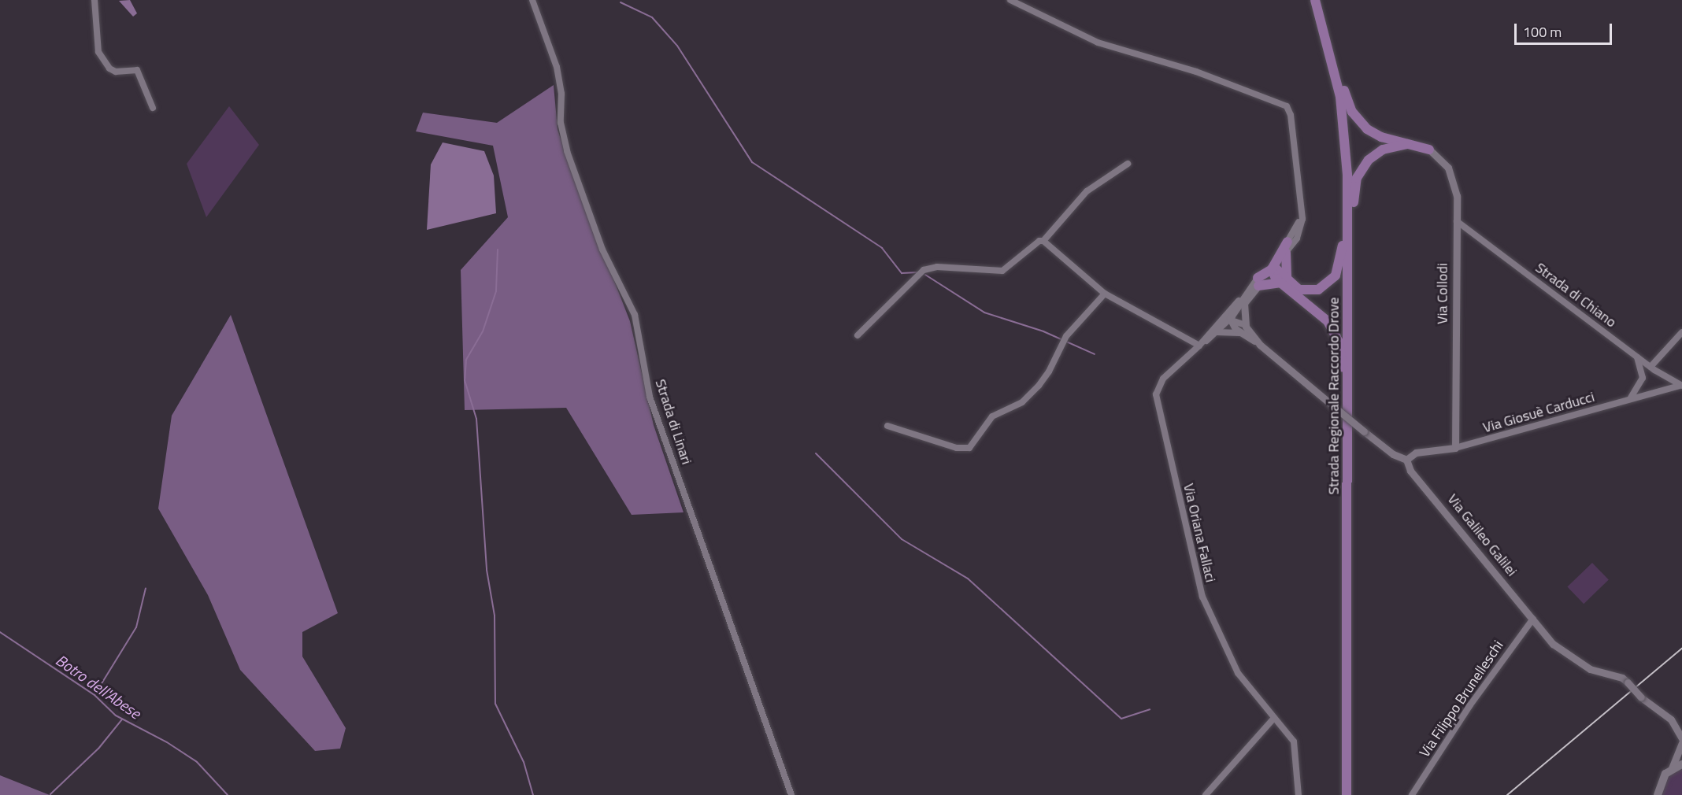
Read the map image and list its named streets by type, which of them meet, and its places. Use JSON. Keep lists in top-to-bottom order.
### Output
{
  "streets": {
    "main road": ["Strada Regionale Raccordo Drove"],
    "street": [
      "Via Collodi",
      "Strada di Chiano",
      "Via Giosuè Carducci",
      "Strada di Linari",
      "Via Oriana Fallaci",
      "Via Galileo Galilei",
      "Via Filippo Brunelleschi"
    ]
  },
  "crossings": [
    ["Via Collodi", "Strada di Chiano"],
    ["Via Collodi", "Via Giosuè Carducci"],
    ["Strada di Chiano", "Via Giosuè Carducci"],
    ["Via Giosuè Carducci", "Via Galileo Galilei"],
    ["Via Galileo Galilei", "Via Filippo Brunelleschi"]
  ],
  "water": ["Botro dell'Abese"],
  "scale_bar": "100 m"
}
